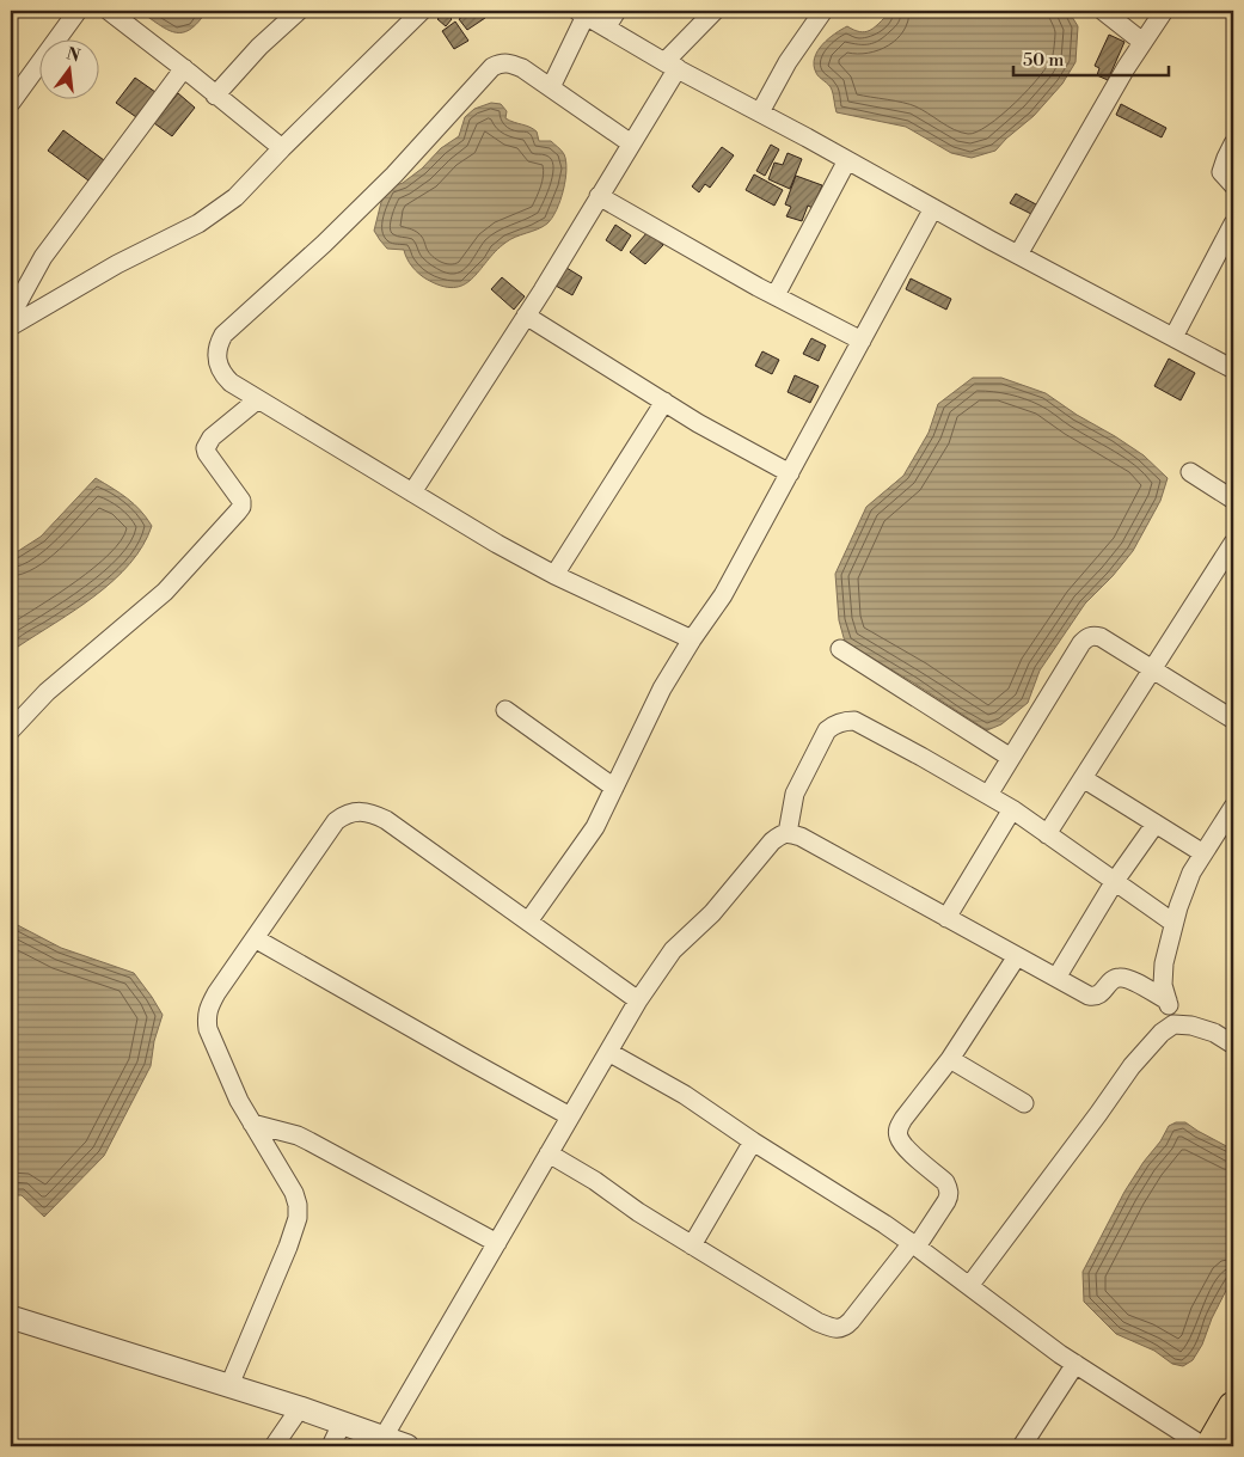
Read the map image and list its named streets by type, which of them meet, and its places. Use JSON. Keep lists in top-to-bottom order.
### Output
{
  "scale_bar": "50 m",
  "north": "top"
}
